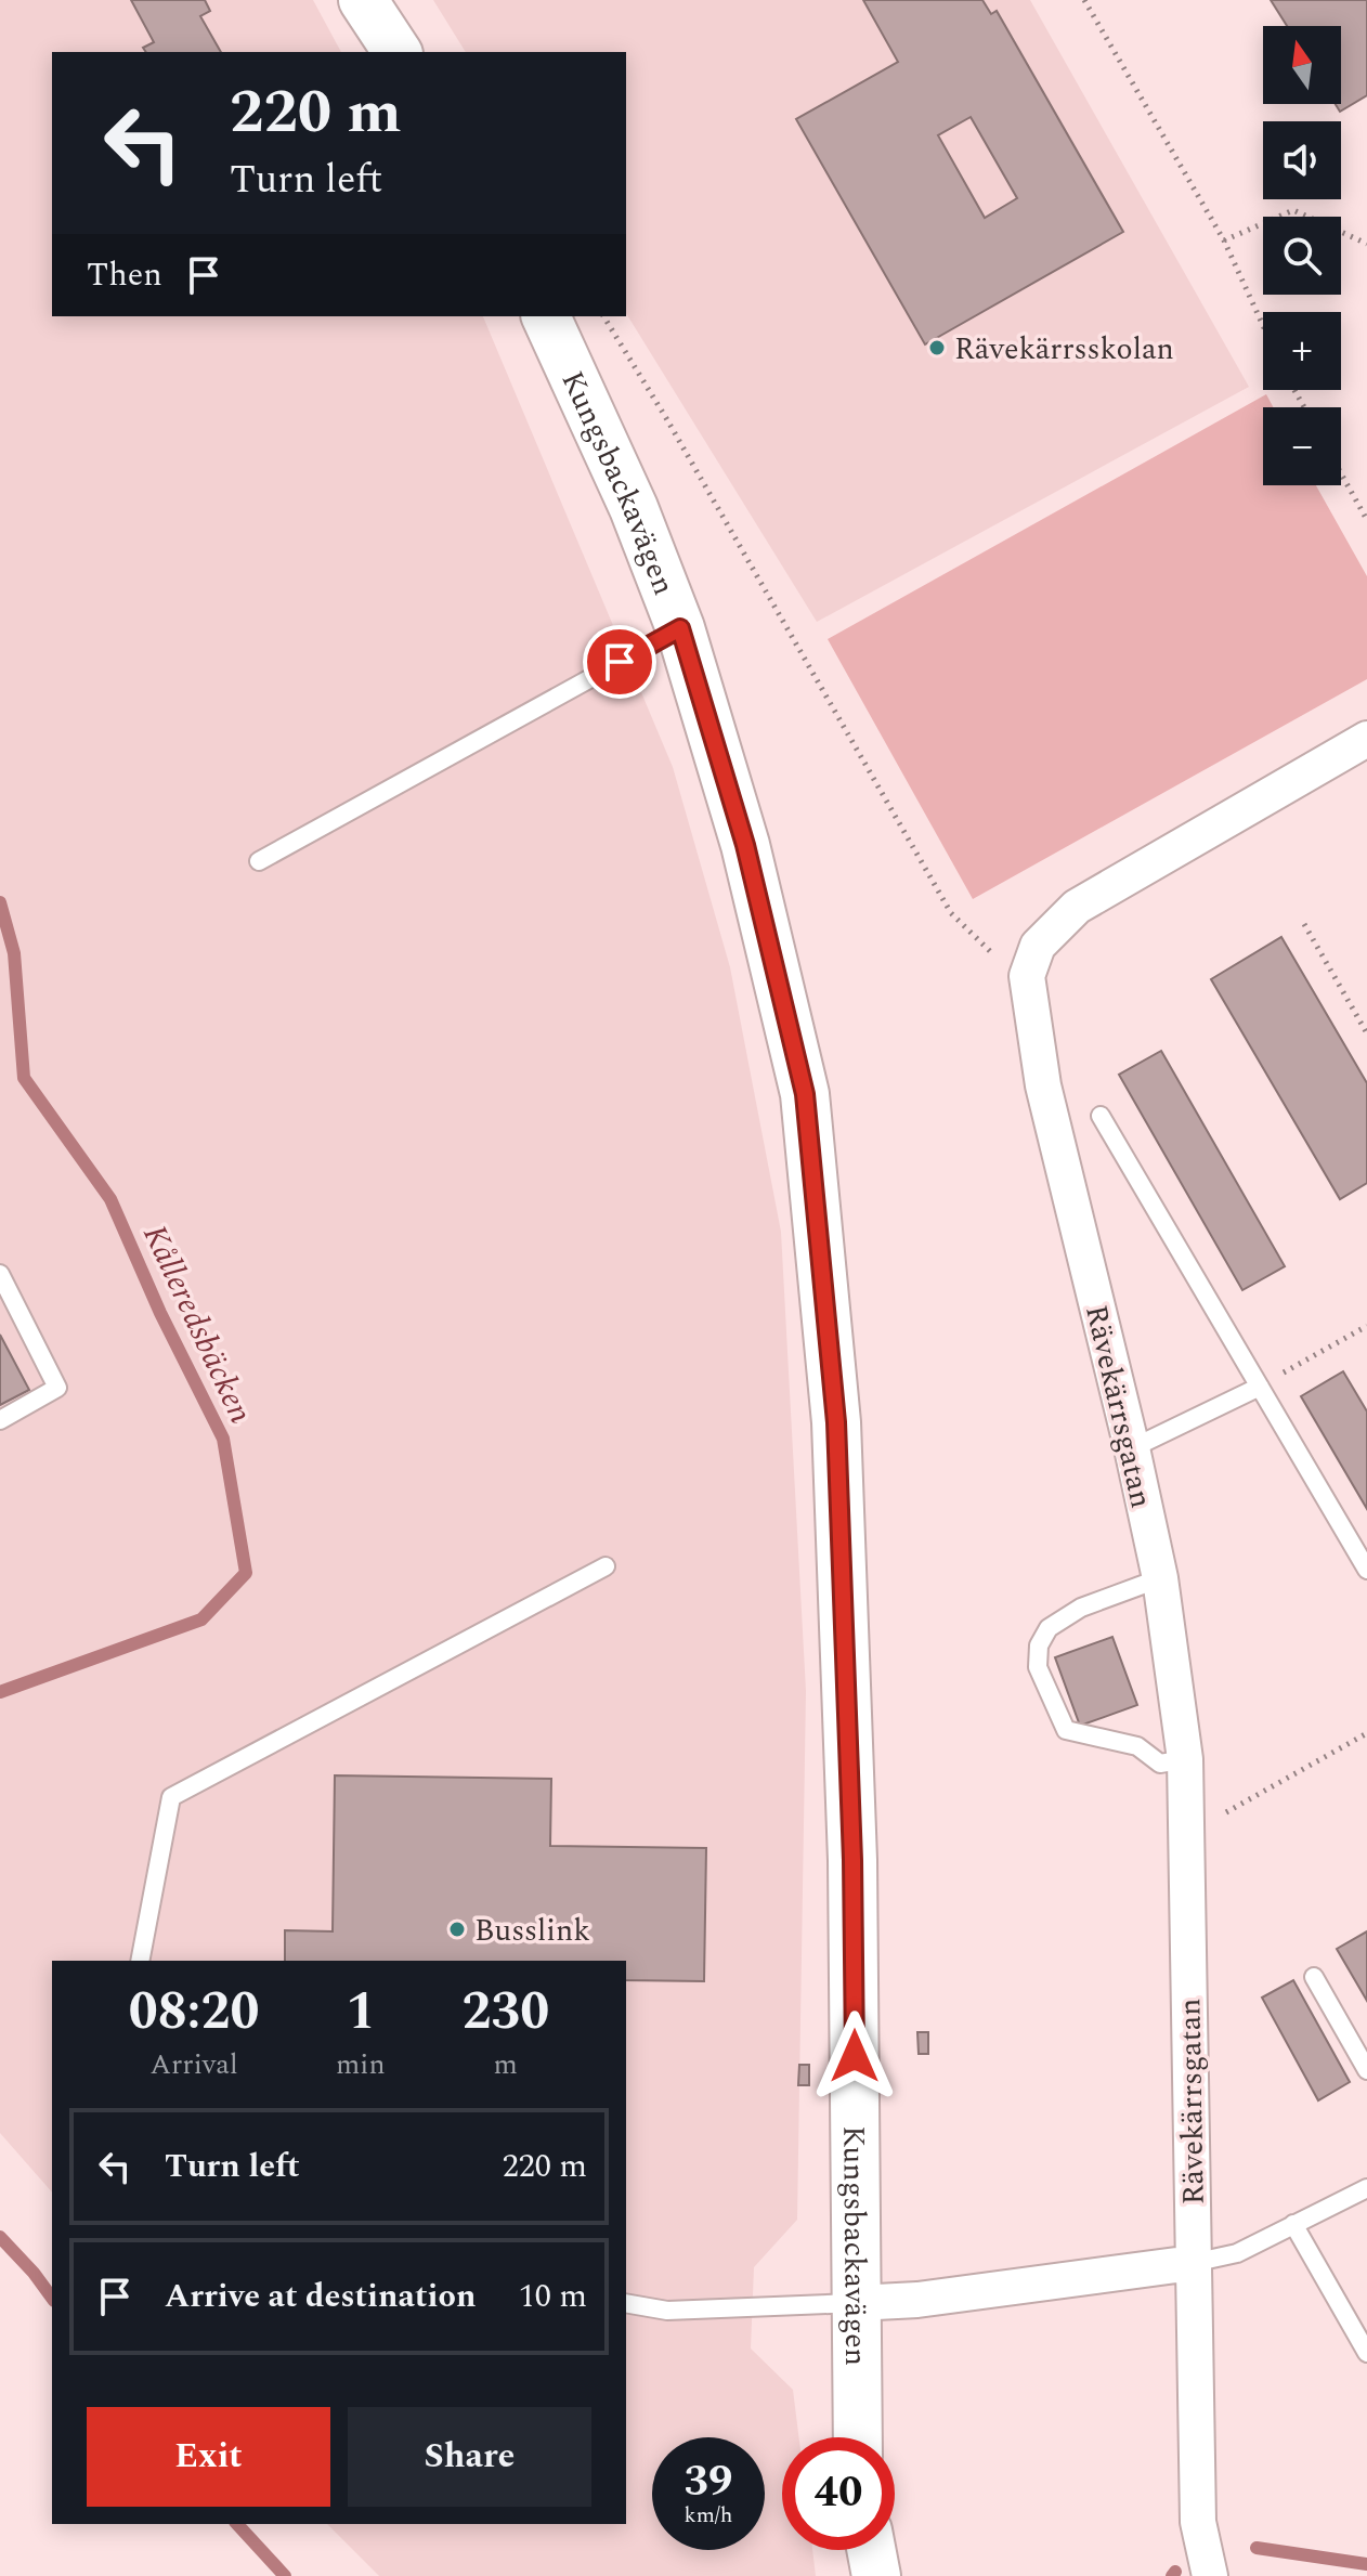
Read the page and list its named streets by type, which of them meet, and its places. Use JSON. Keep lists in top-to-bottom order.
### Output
{
  "streets": {
    "street": ["Kungsbackavägen", "Rävekärrsgatan"]
  },
  "water": ["Kålleredsbäcken"],
  "places": ["Rävekärrsskolan", "Busslink"],
  "north": "top",
  "page": {
    "map_buttons": ["+", "−"],
    "turn": ["220 m", "Turn left"],
    "then": "Then",
    "eta": [
      "08:20",
      "Arrival",
      "1",
      "min",
      "230",
      "m"
    ],
    "list": [
      {
        "name": "Turn left",
        "value": "220 m"
      },
      {
        "name": "Arrive at destination",
        "value": "10 m"
      }
    ],
    "buttons": ["Exit", "Share"],
    "speed": "39 km/h",
    "limit": "40"
  }
}
